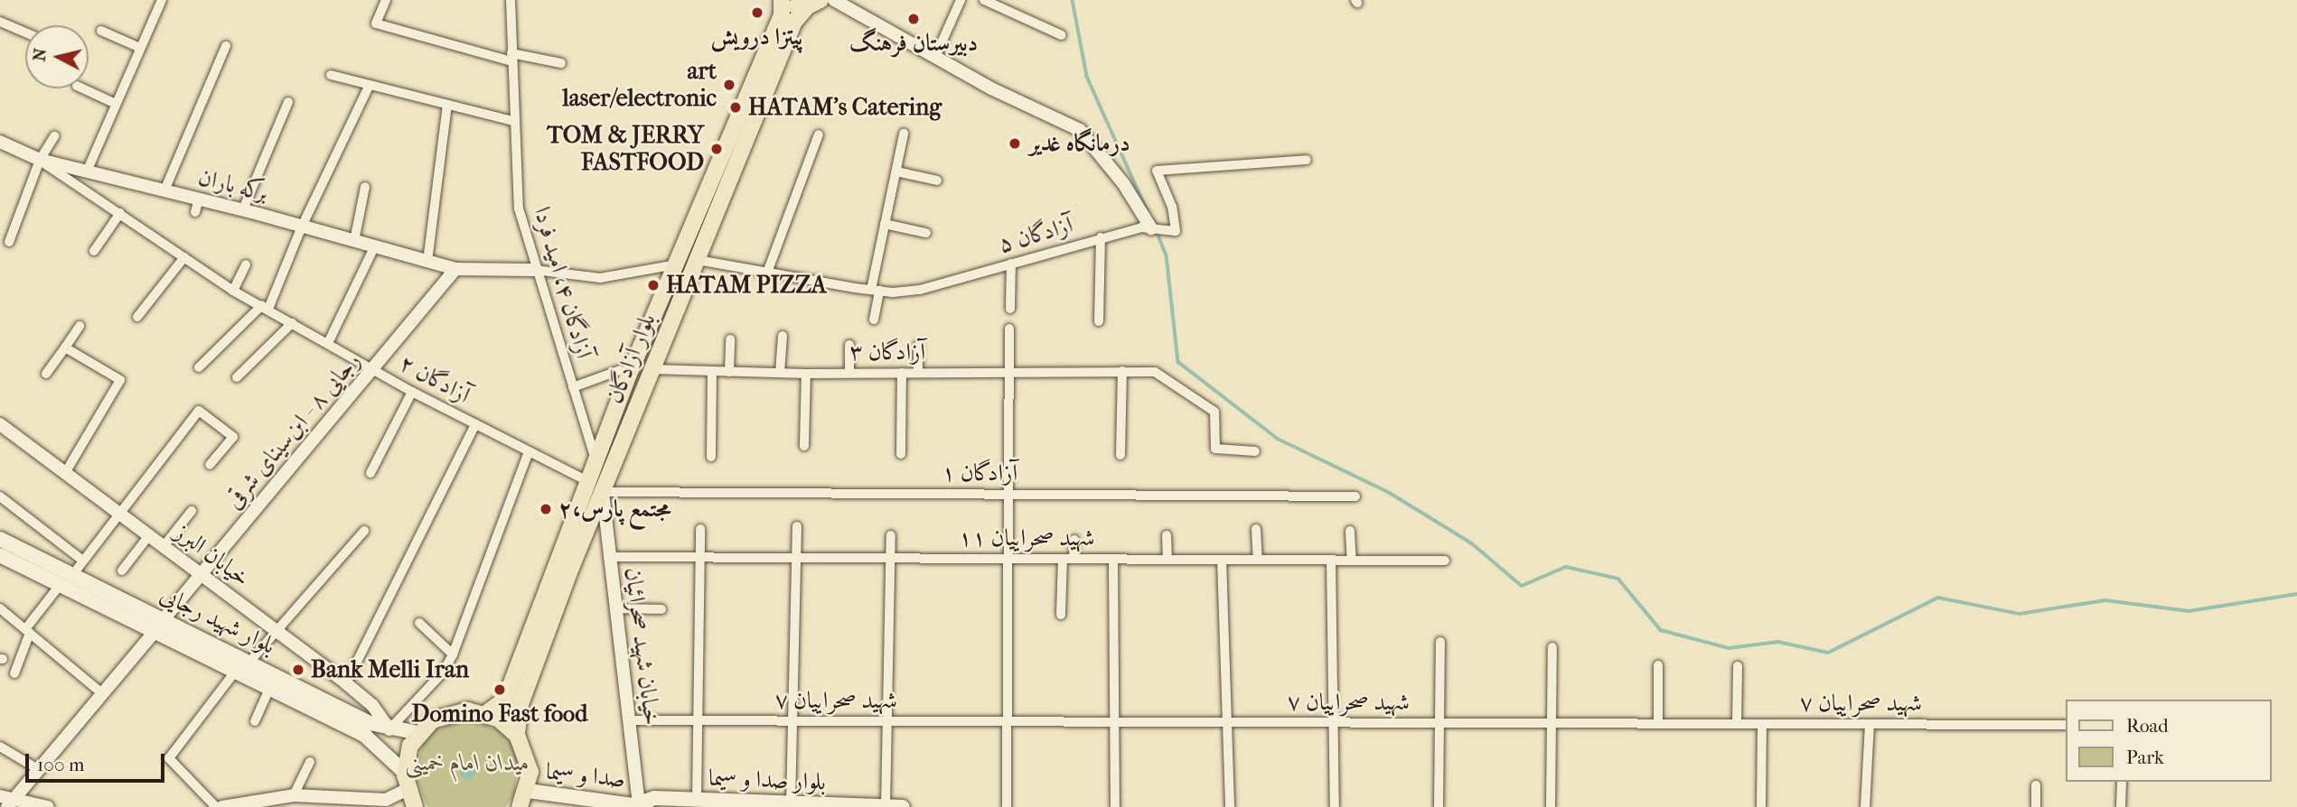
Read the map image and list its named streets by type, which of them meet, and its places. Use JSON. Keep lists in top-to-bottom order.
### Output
{
  "streets": {
    "main road": [
      "بلوار آزادگان",
      "بلوار شهید رجایی",
      "صدا و سیما",
      "بلوار صدا و سیما"
    ],
    "street": [
      "برکه باران",
      "آزادگان ۵",
      "آزادگان ۴، امید فردا",
      "آزادگان ۳",
      "آزادگان ۲",
      "رجایی ۸ - ابن‌سینای شرقی",
      "آزادگان ۱",
      "شهید صحراییان ۱۱",
      "خیابان البرز",
      "خیابان شهید صحرائیان",
      "شهید صحراییان ۷"
    ]
  },
  "crossings": [
    ["برکه باران", "آزادگان ۴، امید فردا"],
    ["برکه باران", "آزادگان ۲"],
    ["برکه باران", "رجایی ۸ - ابن‌سینای شرقی"],
    ["آزادگان ۵", "بلوار آزادگان"],
    ["آزادگان ۴، امید فردا", "بلوار آزادگان"],
    ["آزادگان ۳", "بلوار آزادگان"],
    ["بلوار آزادگان", "آزادگان ۲"],
    ["بلوار آزادگان", "آزادگان ۱"],
    ["بلوار آزادگان", "خیابان شهید صحرائیان"],
    ["آزادگان ۲", "رجایی ۸ - ابن‌سینای شرقی"],
    ["رجایی ۸ - ابن‌سینای شرقی", "خیابان البرز"],
    ["رجایی ۸ - ابن‌سینای شرقی", "بلوار شهید رجایی"],
    ["آزادگان ۱", "خیابان شهید صحرائیان"],
    ["شهید صحراییان ۱۱", "خیابان شهید صحرائیان"],
    ["خیابان البرز", "بلوار شهید رجایی"],
    ["خیابان شهید صحرائیان", "شهید صحراییان ۷"],
    ["خیابان شهید صحرائیان", "صدا و سیما"],
    ["خیابان شهید صحرائیان", "بلوار صدا و سیما"],
    ["صدا و سیما", "بلوار صدا و سیما"]
  ],
  "parks": ["میدان امام خمینی"],
  "places": [
    "پیتزا درویش",
    "دبیرستان فرهنگ",
    "art laser/electronic",
    "HATAM's Catering",
    "درمانگاه غدیر",
    "TOM & JERRY FASTFOOD",
    "HATAM PIZZA",
    "۲،مجتمع پارس",
    "Bank Melli Iran",
    "Domino Fast food"
  ],
  "legend": ["Road", "Park"],
  "scale_bar": "100 m",
  "north": "left"
}
